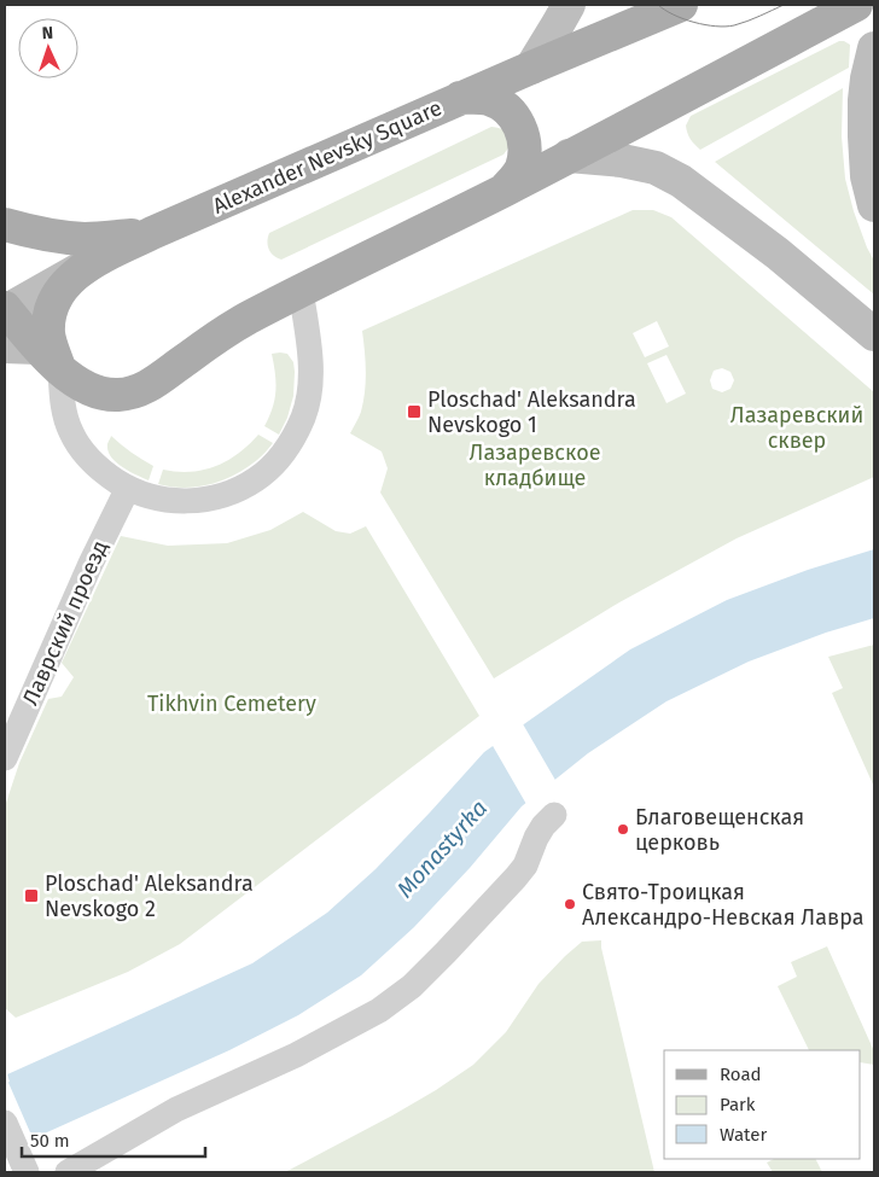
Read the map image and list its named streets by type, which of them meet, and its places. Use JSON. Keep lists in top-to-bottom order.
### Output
{
  "streets": {
    "main road": ["Alexander Nevsky Square"],
    "street": ["Лаврский проезд"]
  },
  "crossings": [
    ["Alexander Nevsky Square", "Лаврский проезд"]
  ],
  "water": ["Monastyrka"],
  "parks": ["Лазаревский сквер", "Лазаревское кладбище", "Tikhvin Cemetery"],
  "places": {
    "transit": ["Ploschad' Aleksandra Nevskogo 1", "Ploschad' Aleksandra Nevskogo 2"],
    "other": ["Благовещенская церковь", "Свято-Троицкая Александро-Невская Лавра"]
  },
  "legend": ["Road", "Park", "Water"],
  "scale_bar": "50 m",
  "north": "top"
}
